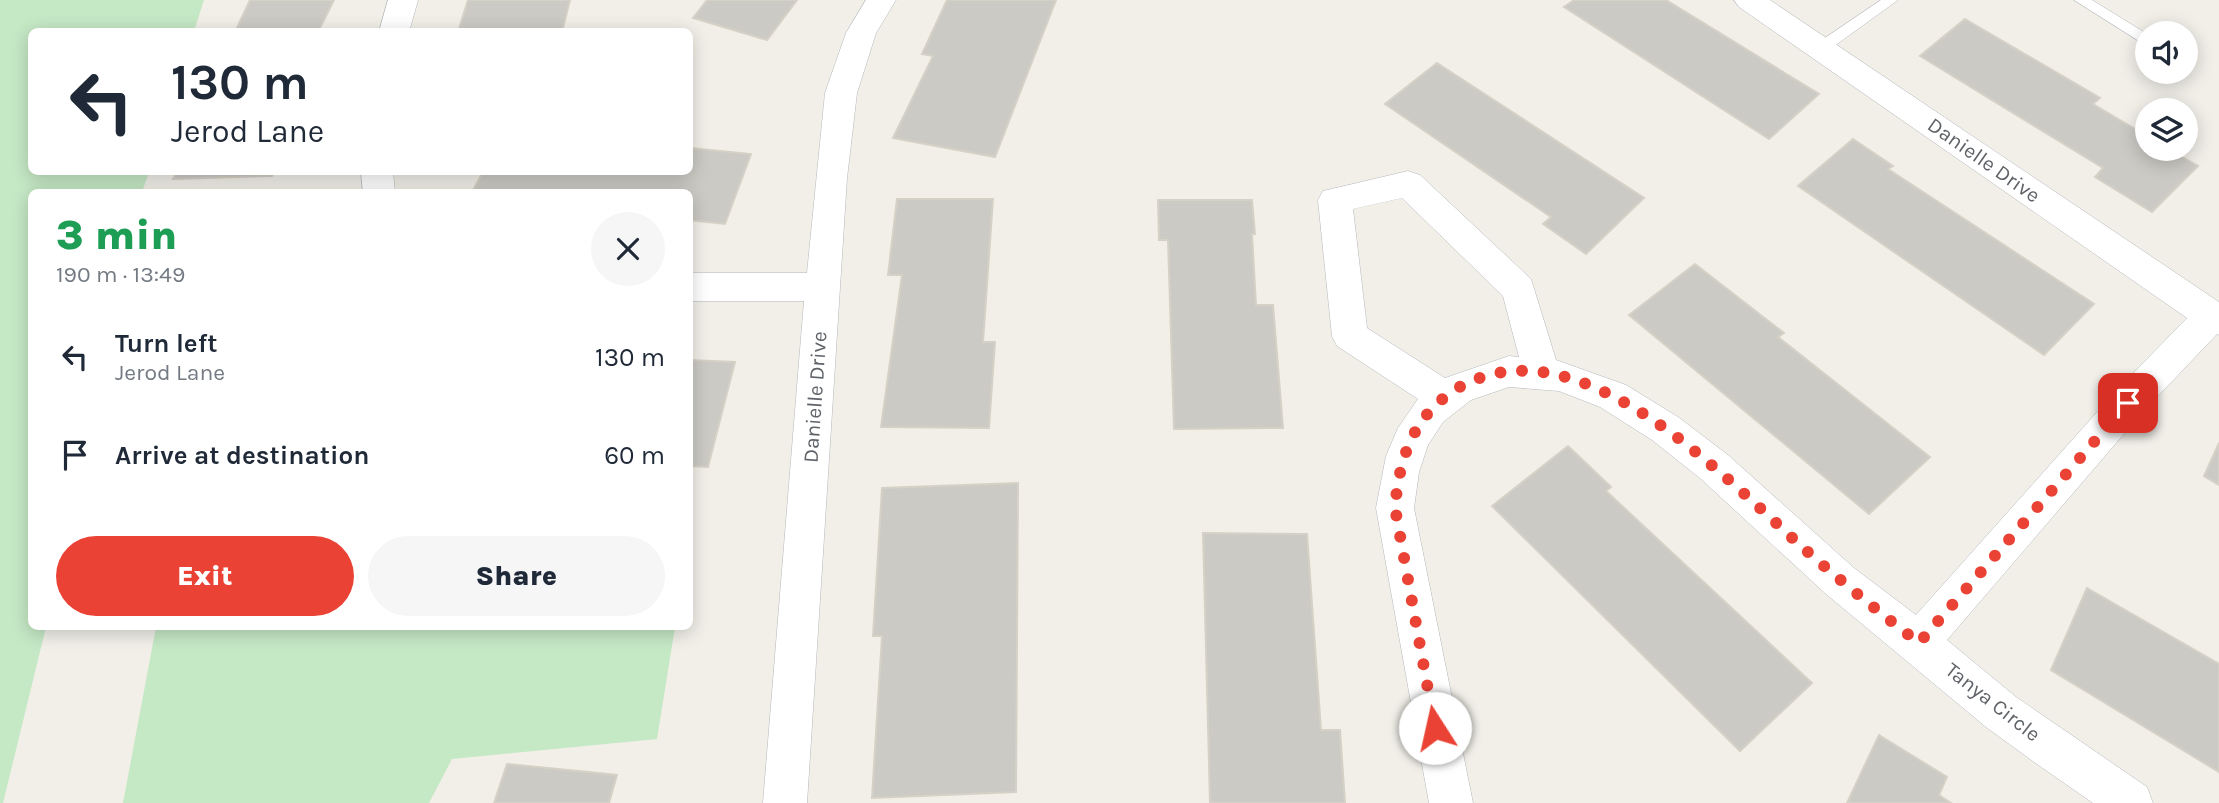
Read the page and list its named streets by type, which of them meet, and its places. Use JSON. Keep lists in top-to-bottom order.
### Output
{
  "streets": {
    "street": ["Danielle Drive", "Tanya Circle"]
  },
  "page": {
    "turn": ["130 m", "Jerod Lane"],
    "heading": ["3 min", "190 m · 13:49"],
    "list": [
      {
        "name": "Turn left",
        "note": "Jerod Lane",
        "value": "130 m"
      },
      {
        "name": "Arrive at destination",
        "value": "60 m"
      }
    ],
    "buttons": ["Exit", "Share"]
  }
}
